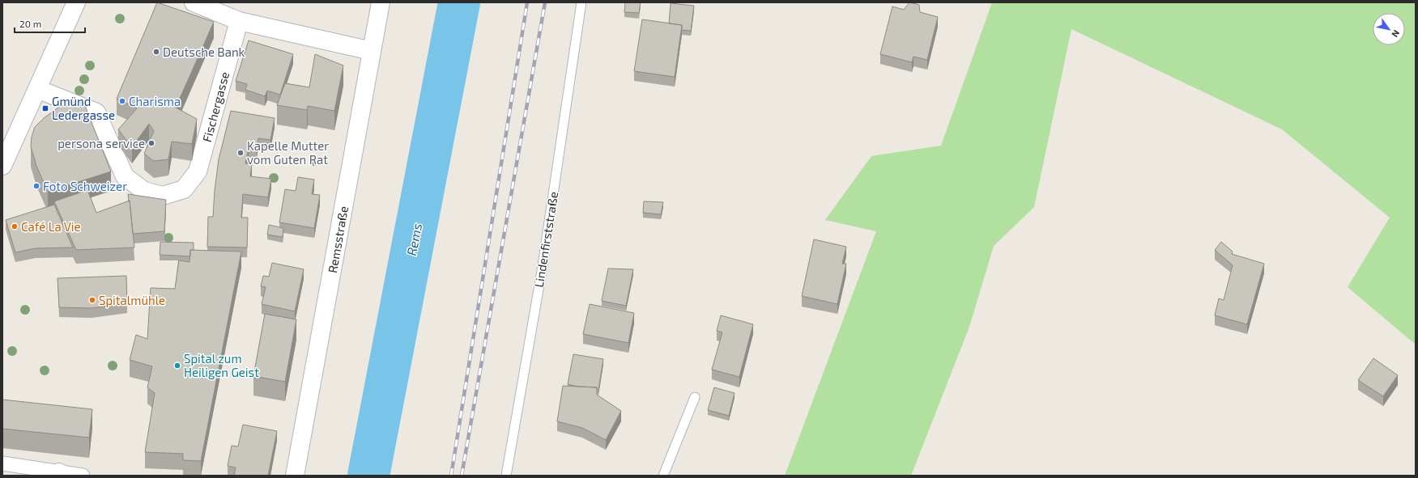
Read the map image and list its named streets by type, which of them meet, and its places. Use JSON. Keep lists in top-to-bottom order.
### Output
{
  "streets": {
    "street": ["Fischergasse", "Remsstraße"],
    "lane": ["Lindenfirststraße"]
  },
  "water": ["Rems"],
  "places": {
    "other": [
      "Deutsche Bank",
      "Charisma",
      "persona service",
      "Kapelle Mutter vom Guten Rat",
      "Foto Schweizer",
      "Café La Vie",
      "Spitalmühle",
      "Spital zum Heiligen Geist"
    ],
    "transit": ["Gmünd Ledergasse"]
  },
  "scale_bar": "20 m",
  "north": "bottom right"
}
